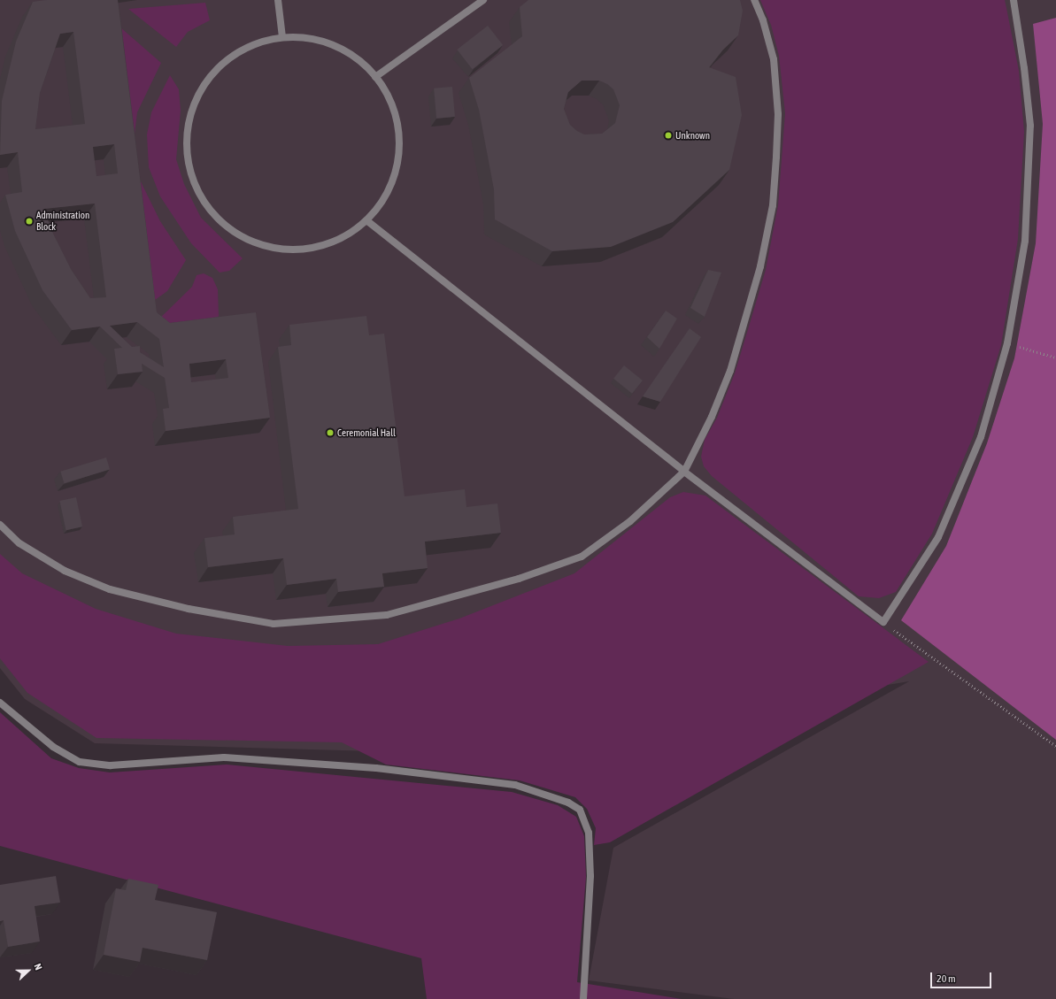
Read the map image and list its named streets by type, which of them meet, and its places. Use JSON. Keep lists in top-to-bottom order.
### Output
{
  "places": ["Unknown", "Administration Block", "Ceremonial Hall"],
  "scale_bar": "20 m",
  "north": "right"
}
